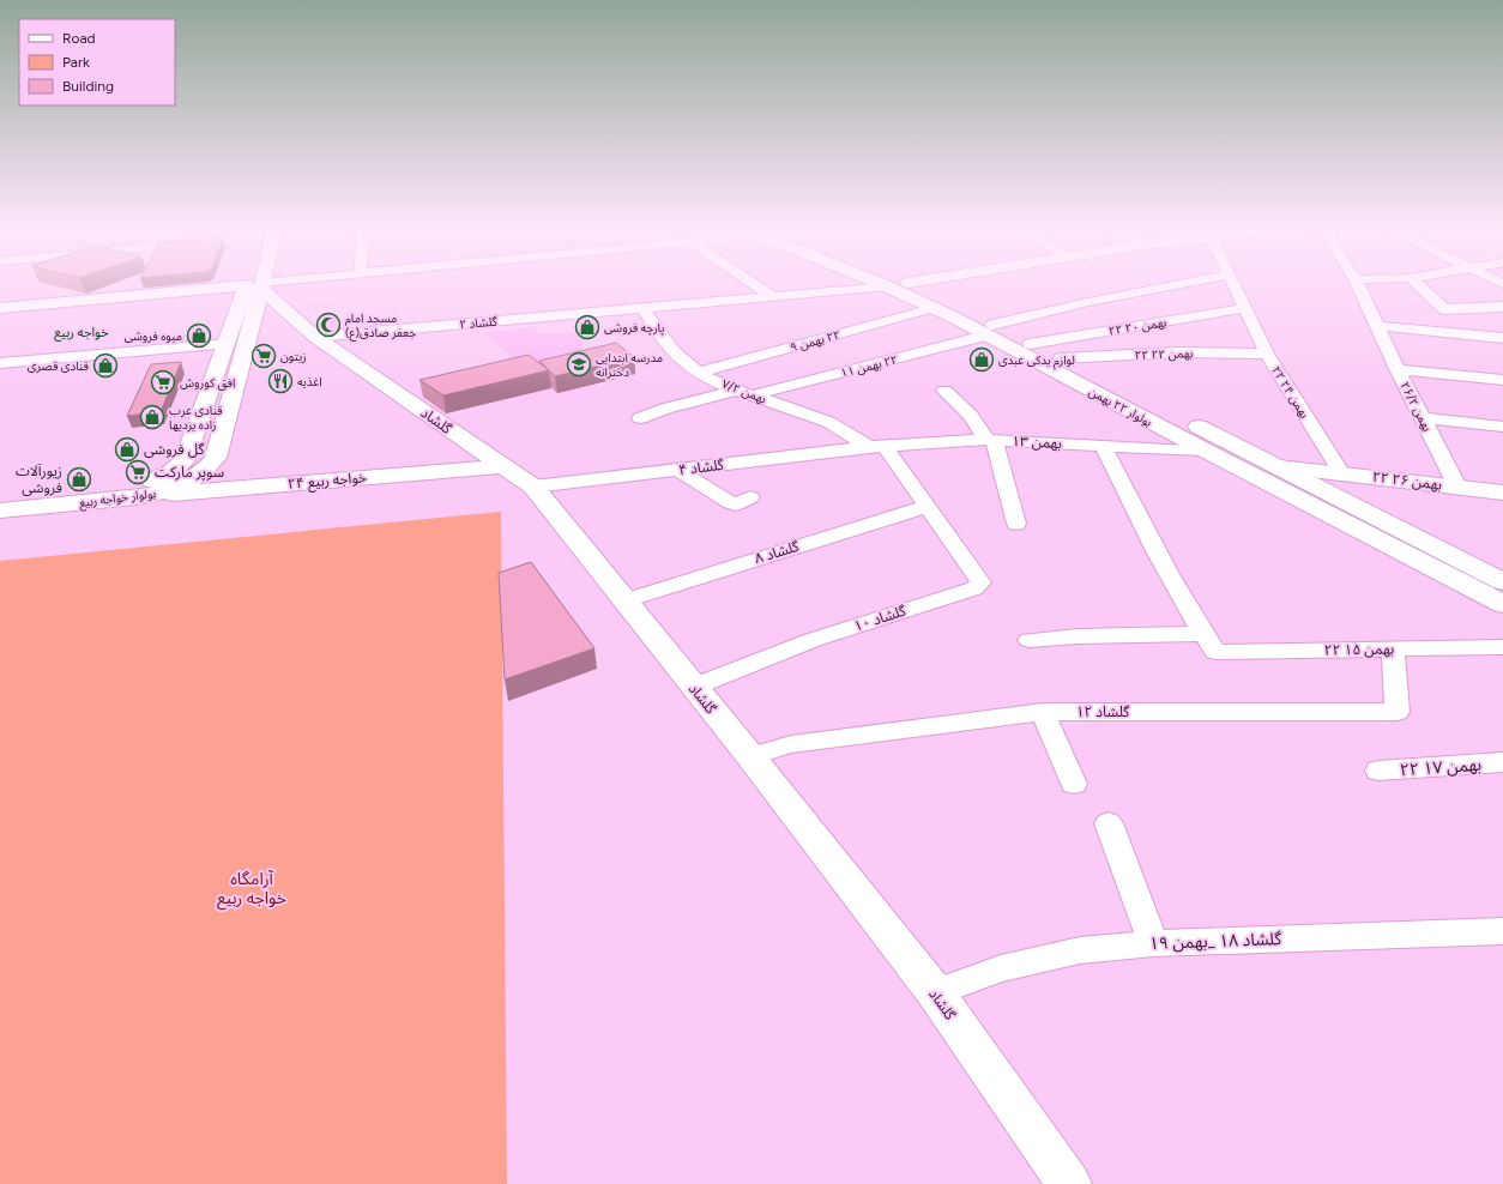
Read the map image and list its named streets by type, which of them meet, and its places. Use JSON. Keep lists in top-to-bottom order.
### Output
{
  "streets": {
    "street": [
      "گلشاد ۲",
      "۲۲ بهمن ۲۰",
      "٢٢ بهمن ۹",
      "۲۲ بهمن ۲۲",
      "٢٢ بهمن ١١",
      "بهمن ۷/۲",
      "۲۲ بهمن ۲۴",
      "بولوار ۲۲ بهمن",
      "بهمن ۲۶/۲",
      "گلشاد",
      "بهمن ۱۳",
      "گلشاد ۴",
      "خواجه ربیع ۲۴",
      "۲۲ بهمن ۲۶",
      "بولوار خواجه ربیع",
      "گلشاد ۸",
      "گلشاد ۱۰",
      "۲۲ بهمن ۱۵",
      "گلشاد ۱۲",
      "۲۲ بهمن ۱۷",
      "گلشاد ۱۸ _بهمن ۱۹"
    ]
  },
  "crossings": [
    ["گلشاد ۲", "بهمن ۷/۲"],
    ["گلشاد ۲", "بولوار ۲۲ بهمن"],
    ["گلشاد ۲", "گلشاد"],
    ["۲۲ بهمن ۲۰", "۲۲ بهمن ۲۴"],
    ["۲۲ بهمن ۲۰", "بولوار ۲۲ بهمن"],
    ["٢٢ بهمن ۹", "بهمن ۷/۲"],
    ["٢٢ بهمن ۹", "بولوار ۲۲ بهمن"],
    ["۲۲ بهمن ۲۲", "۲۲ بهمن ۲۴"],
    ["۲۲ بهمن ۲۲", "بولوار ۲۲ بهمن"],
    ["٢٢ بهمن ١١", "بهمن ۷/۲"],
    ["٢٢ بهمن ١١", "بولوار ۲۲ بهمن"],
    ["بهمن ۷/۲", "بهمن ۱۳"],
    ["بهمن ۷/۲", "گلشاد ۴"],
    ["۲۲ بهمن ۲۴", "۲۲ بهمن ۲۶"],
    ["بولوار ۲۲ بهمن", "بهمن ۱۳"],
    ["بولوار ۲۲ بهمن", "۲۲ بهمن ۲۶"],
    ["بهمن ۲۶/۲", "۲۲ بهمن ۲۶"],
    ["گلشاد", "گلشاد ۴"],
    ["گلشاد", "خواجه ربیع ۲۴"],
    ["گلشاد", "بولوار خواجه ربیع"],
    ["گلشاد", "گلشاد ۸"],
    ["گلشاد", "گلشاد ۱۰"],
    ["گلشاد", "گلشاد ۱۲"],
    ["گلشاد", "گلشاد ۱۸ _بهمن ۱۹"],
    ["بهمن ۱۳", "گلشاد ۴"],
    ["خواجه ربیع ۲۴", "بولوار خواجه ربیع"],
    ["گلشاد ۸", "گلشاد ۱۰"],
    ["۲۲ بهمن ۱۵", "گلشاد ۱۲"]
  ],
  "districts": ["خواجه ربیع"],
  "parks": ["آرامگاه خواجه ربیع"],
  "places": {
    "mosque": ["مسجد امام جعفر صادق(ع)"],
    "shop": [
      "پارچه فروشی",
      "میوه فروشی",
      "لوازم یدکی عبدی",
      "قنادی قصری",
      "قنادی عرب زاده یزدیها",
      "گل فروشی",
      "زیورآلات فروشی"
    ],
    "supermarket": ["زیتون", "افق کوروش", "سوپر مارکت"],
    "school or university": ["مدرسه ابتدایی دخترانه"],
    "restaurant": ["اغذیه"]
  },
  "legend": ["Road", "Park", "Building"]
}
